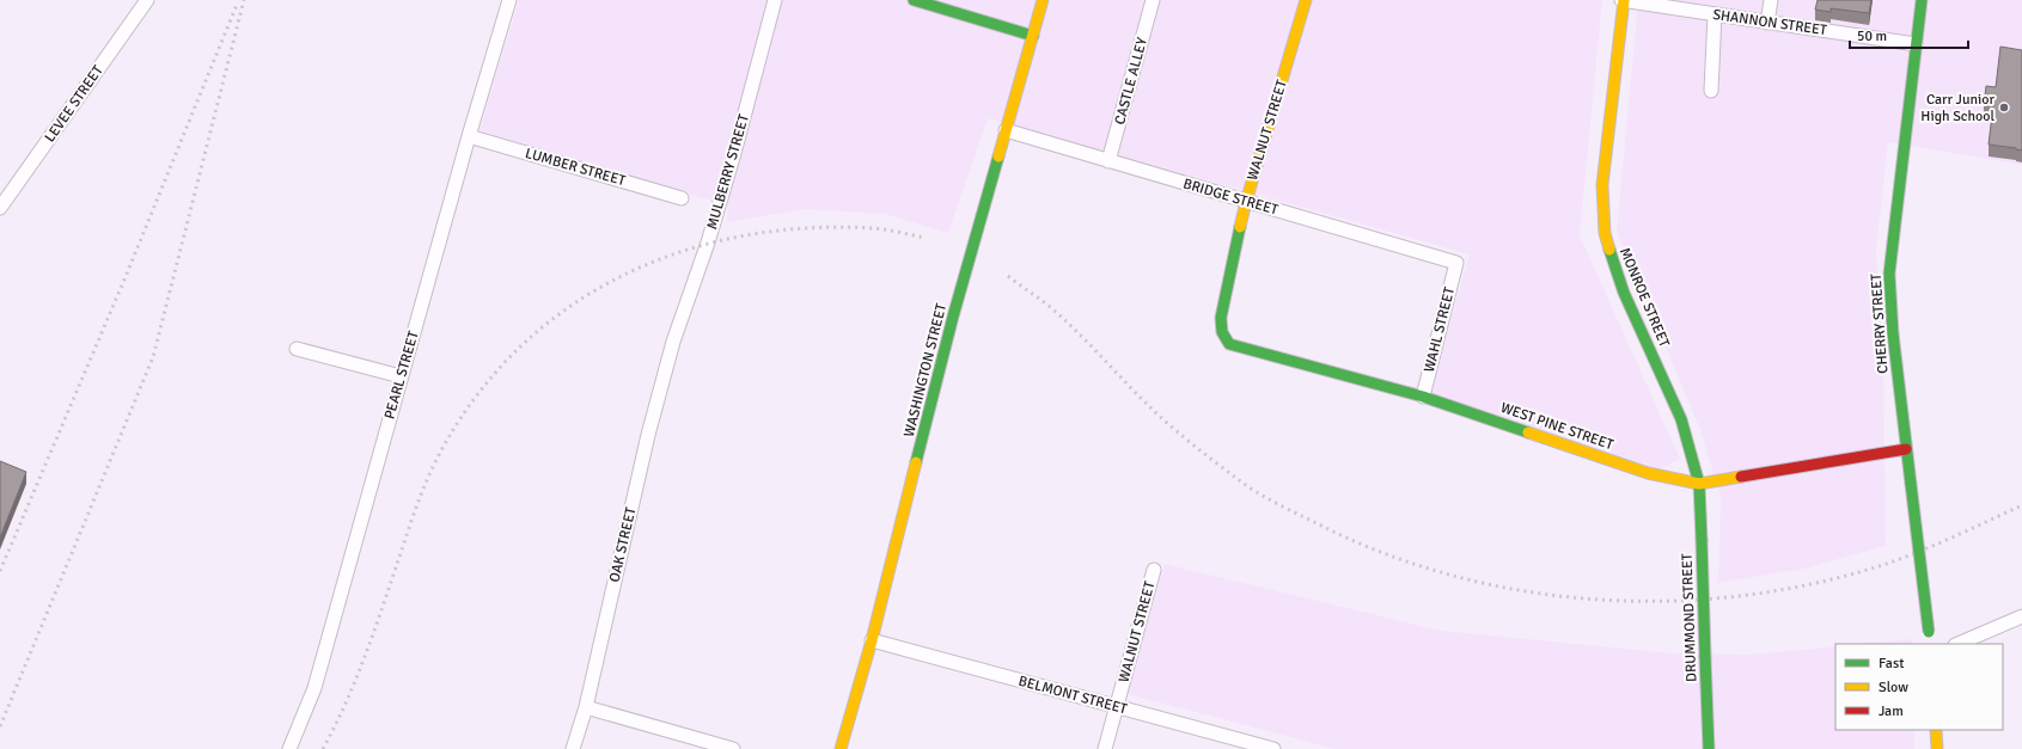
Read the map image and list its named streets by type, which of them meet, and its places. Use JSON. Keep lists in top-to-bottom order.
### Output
{
  "streets": {
    "street": [
      "SHANNON STREET",
      "CASTLE ALLEY",
      "LEVEE STREET",
      "WALNUT STREET",
      "LUMBER STREET",
      "MULBERRY STREET",
      "BRIDGE STREET",
      "MONROE STREET",
      "CHERRY STREET",
      "WAHL STREET",
      "WASHINGTON STREET",
      "PEARL STREET",
      "WEST PINE STREET",
      "OAK STREET",
      "DRUMMOND STREET",
      "BELMONT STREET"
    ]
  },
  "crossings": [
    ["SHANNON STREET", "MONROE STREET"],
    ["SHANNON STREET", "CHERRY STREET"],
    ["CASTLE ALLEY", "BRIDGE STREET"],
    ["WALNUT STREET", "BRIDGE STREET"],
    ["WALNUT STREET", "WEST PINE STREET"],
    ["WALNUT STREET", "BELMONT STREET"],
    ["LUMBER STREET", "PEARL STREET"],
    ["MULBERRY STREET", "OAK STREET"],
    ["BRIDGE STREET", "WAHL STREET"],
    ["BRIDGE STREET", "WASHINGTON STREET"],
    ["MONROE STREET", "WEST PINE STREET"],
    ["MONROE STREET", "DRUMMOND STREET"],
    ["CHERRY STREET", "WEST PINE STREET"],
    ["WAHL STREET", "WEST PINE STREET"],
    ["WASHINGTON STREET", "BELMONT STREET"],
    ["WEST PINE STREET", "DRUMMOND STREET"]
  ],
  "places": ["Carr Junior High School"],
  "legend": ["Fast", "Slow", "Jam"],
  "scale_bar": "50 m"
}
